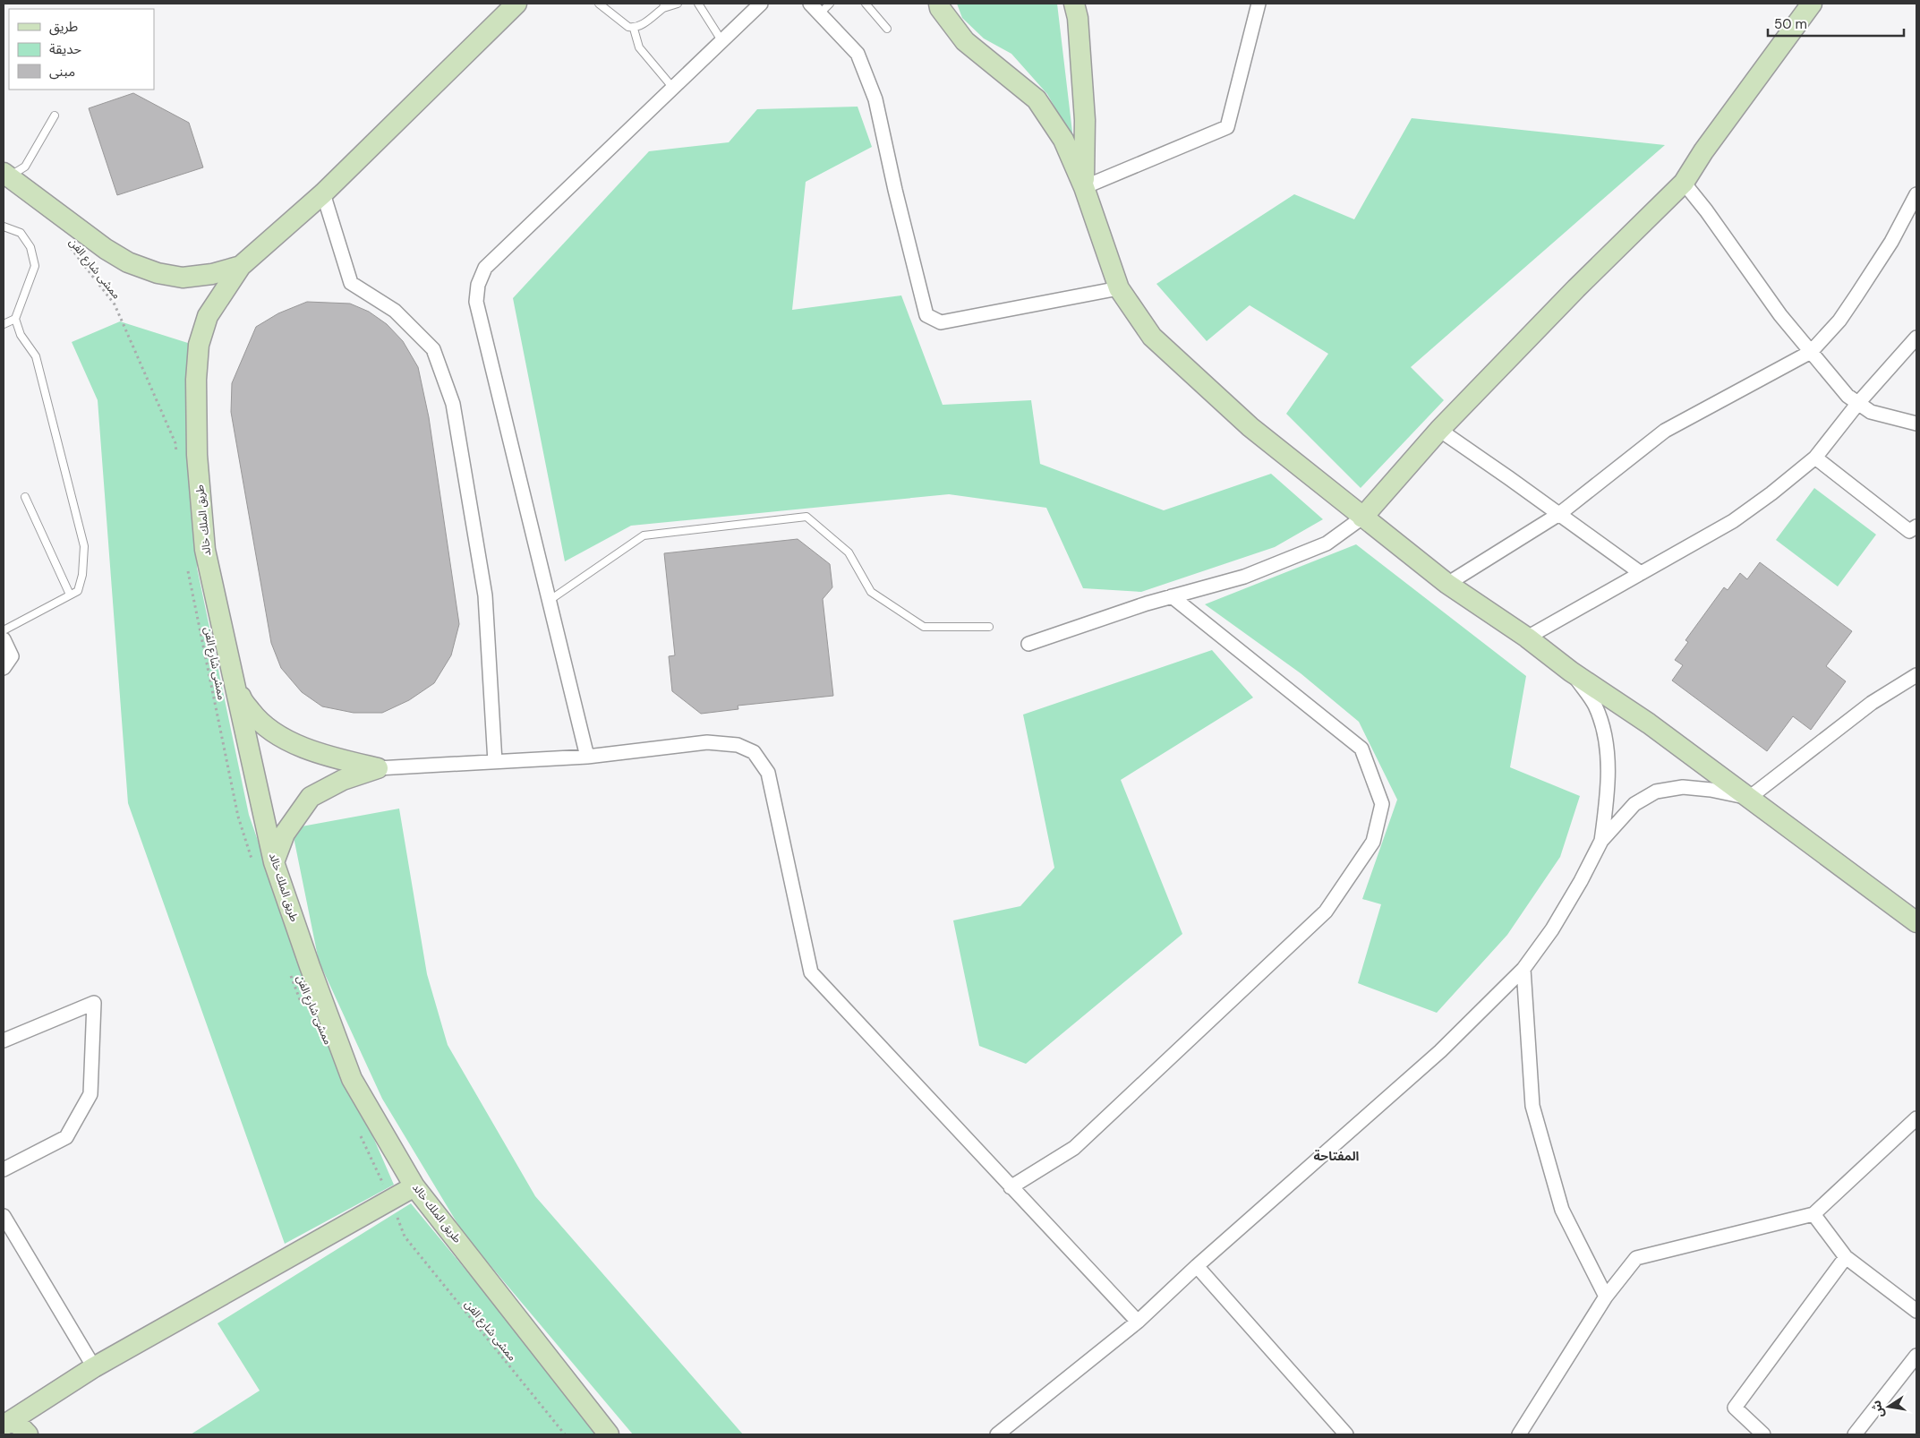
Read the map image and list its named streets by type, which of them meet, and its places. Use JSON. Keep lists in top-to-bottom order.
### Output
{
  "streets": {
    "street": ["طريق الملك خالد"],
    "path": ["ممشى شارع الفن"]
  },
  "crossings": [
    ["ممشى شارع الفن", "طريق الملك خالد"]
  ],
  "districts": ["المفتاحة"],
  "legend": ["طريق", "حديقة", "مبنى"],
  "scale_bar": "50 m",
  "north": "left"
}
